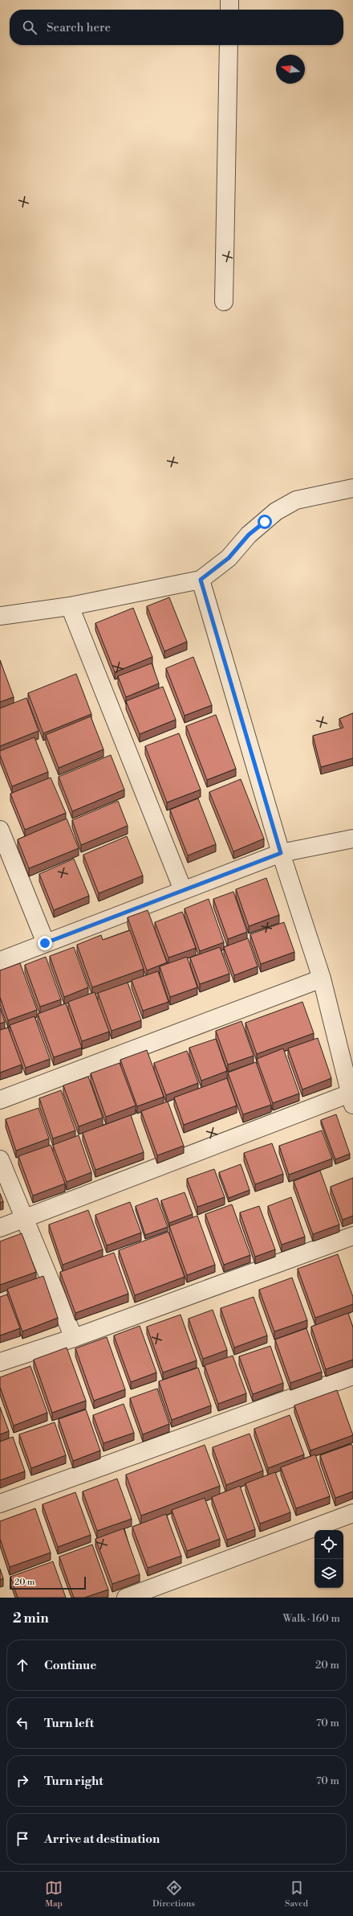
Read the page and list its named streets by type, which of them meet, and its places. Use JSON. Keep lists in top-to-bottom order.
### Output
{
  "scale_bar": "20 m",
  "north": "left",
  "page": {
    "search": "Search here",
    "scale": "20 m",
    "heading": ["2 min", "Walk · 160 m"],
    "list": [
      ["Continue", "20 m"],
      ["Turn left", "70 m"],
      ["Turn right", "70 m"],
      "Arrive at destination"
    ],
    "nav": ["Map", "Directions", "Saved"]
  }
}
